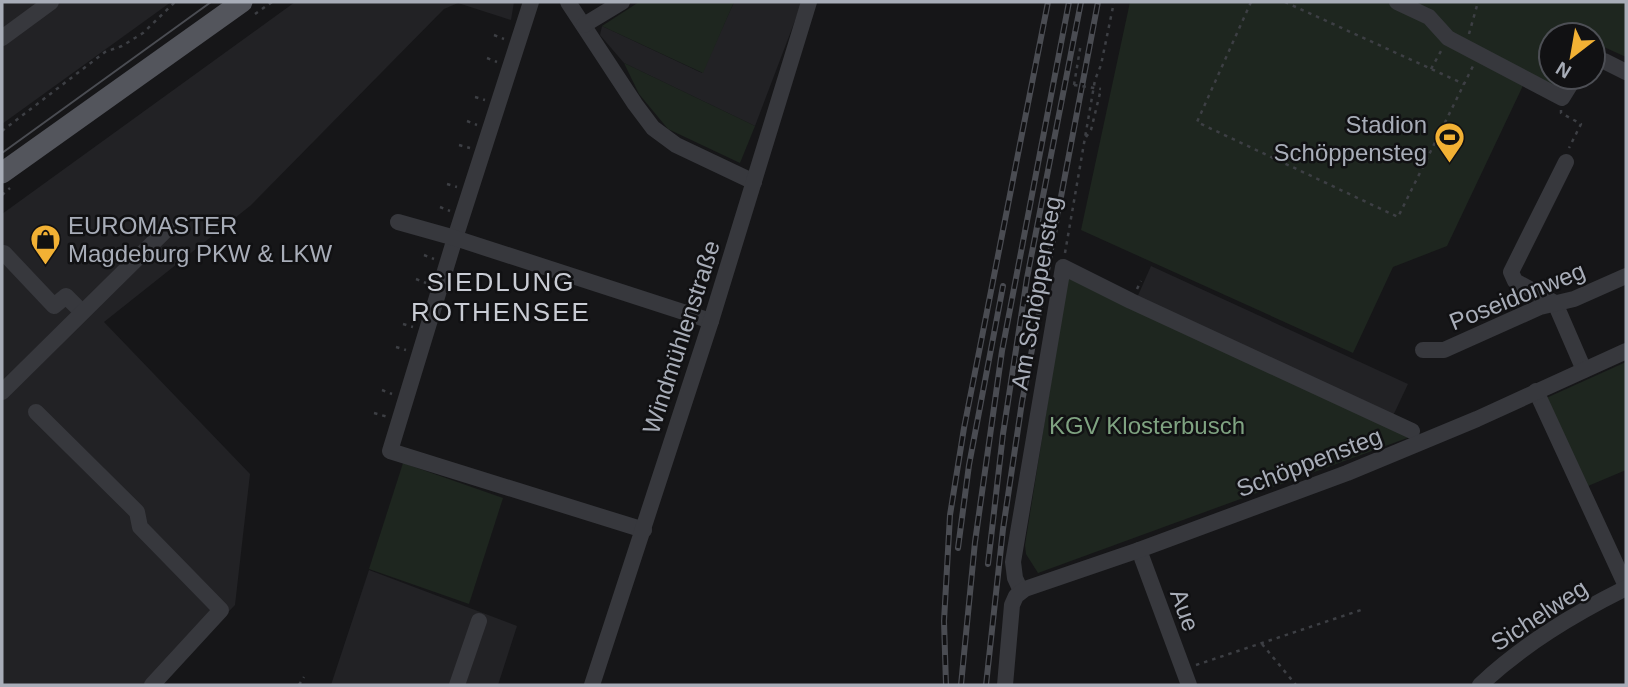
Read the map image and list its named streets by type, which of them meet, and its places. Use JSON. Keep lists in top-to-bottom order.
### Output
{
  "streets": {
    "street": [
      "Am Schöppensteg",
      "Poseidonweg",
      "Windmühlenstraße",
      "Schöppensteg",
      "Aue",
      "Sichelweg"
    ]
  },
  "crossings": [
    ["Am Schöppensteg", "Schöppensteg"],
    ["Schöppensteg", "Aue"],
    ["Schöppensteg", "Sichelweg"]
  ],
  "districts": ["SIEDLUNG ROTHENSEE"],
  "parks": ["KGV Klosterbusch"],
  "places": {
    "sports": ["Stadion Schöppensteg"],
    "shop": ["EUROMASTER Magdeburg PKW & LKW"]
  },
  "north": "bottom left"
}
